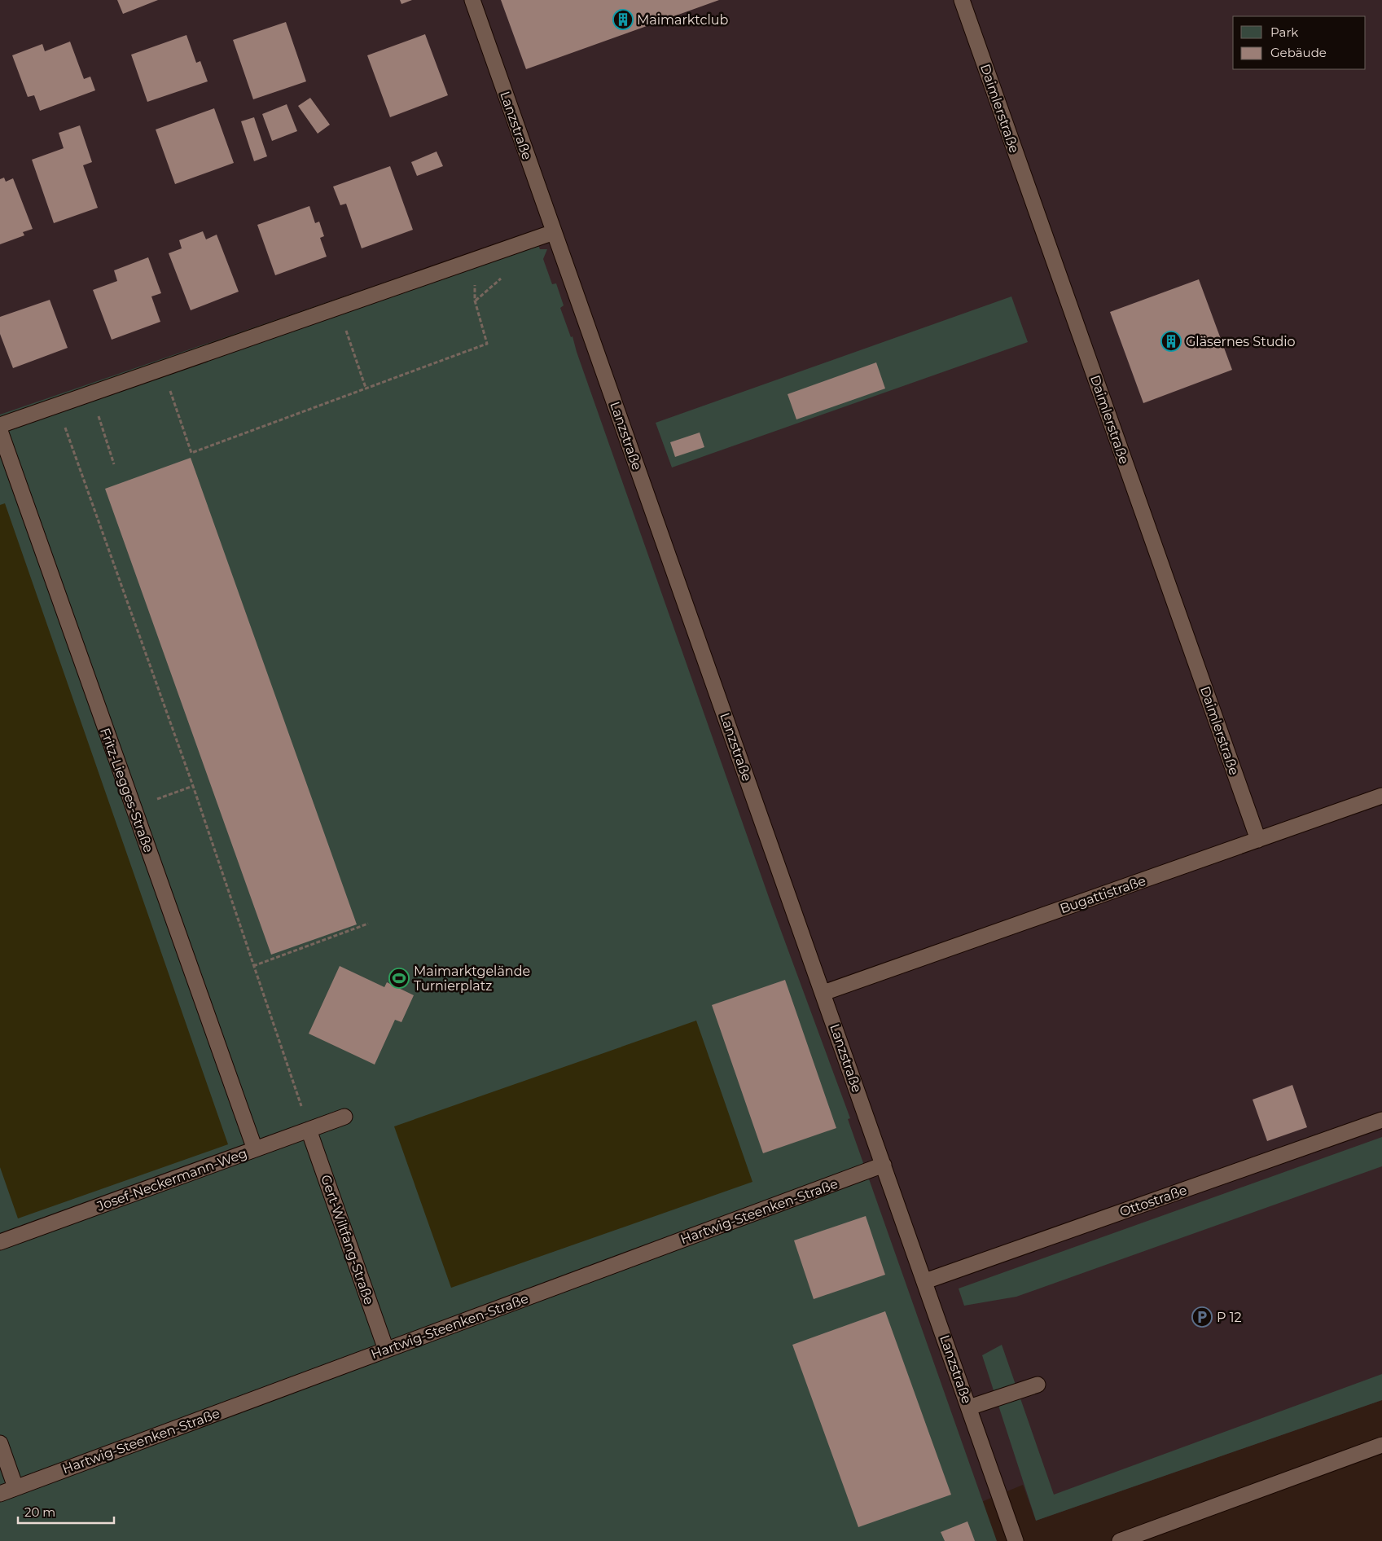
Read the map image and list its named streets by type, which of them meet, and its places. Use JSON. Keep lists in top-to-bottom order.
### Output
{
  "streets": {
    "lane": [
      "Daimlerstraße",
      "Lanzstraße",
      "Fritz-Liegges-Straße",
      "Bugattistraße",
      "Josef-Neckermann-Weg",
      "Ottostraße",
      "Hartwig-Steenken-Straße",
      "Gert-Wiltfang-Straße"
    ]
  },
  "crossings": [
    ["Daimlerstraße", "Bugattistraße"],
    ["Lanzstraße", "Bugattistraße"],
    ["Lanzstraße", "Ottostraße"],
    ["Lanzstraße", "Hartwig-Steenken-Straße"],
    ["Fritz-Liegges-Straße", "Josef-Neckermann-Weg"],
    ["Josef-Neckermann-Weg", "Gert-Wiltfang-Straße"],
    ["Hartwig-Steenken-Straße", "Gert-Wiltfang-Straße"]
  ],
  "places": {
    "building": ["Maimarktclub", "Gläsernes Studio"],
    "sports": ["Maimarktgelände Turnierplatz"],
    "parking": ["P 12"]
  },
  "legend": ["Park", "Gebäude"],
  "scale_bar": "20 m"
}
